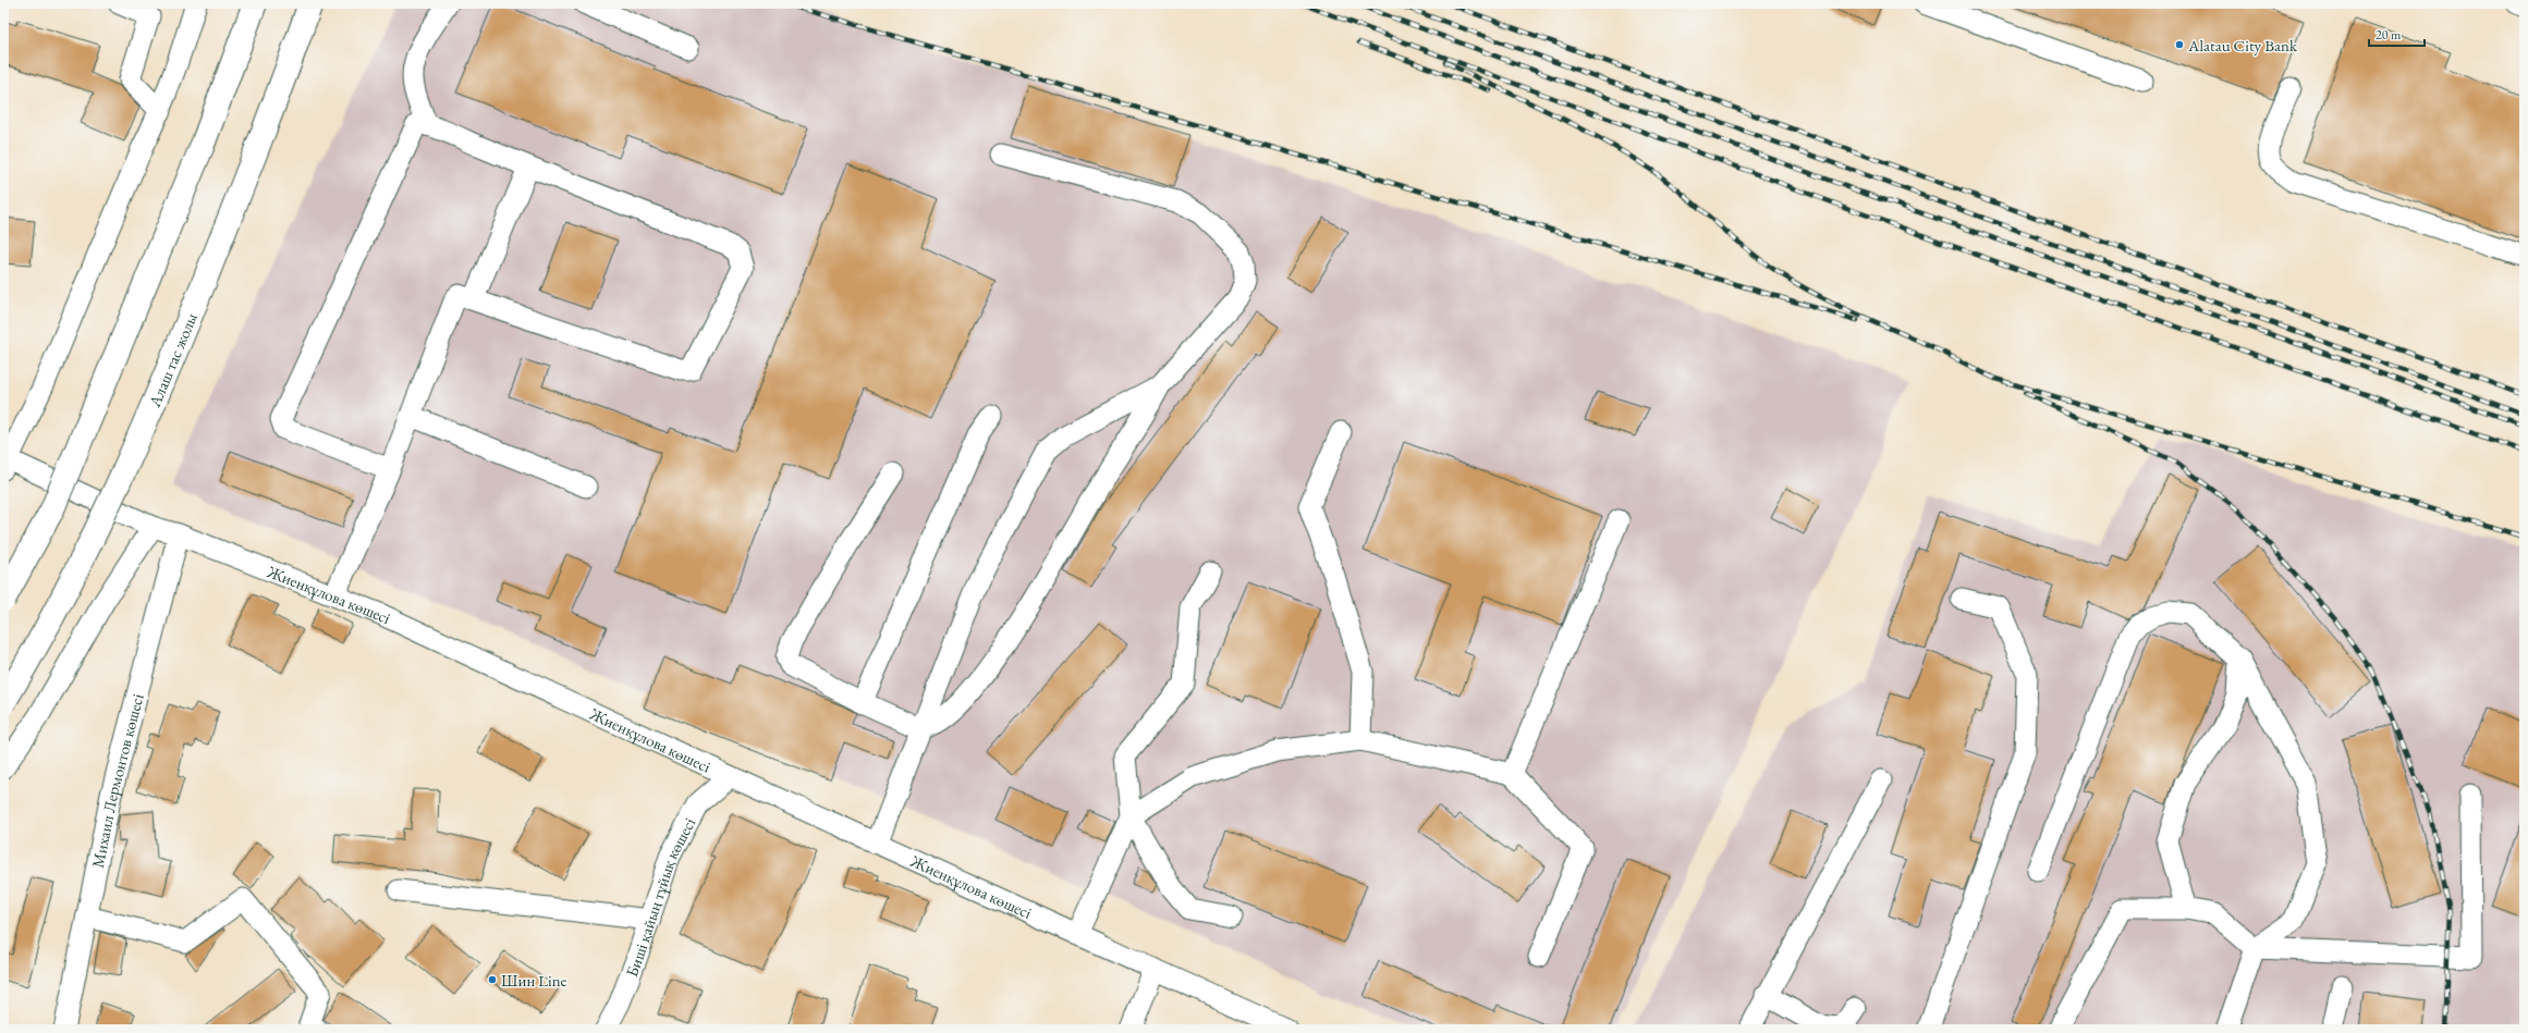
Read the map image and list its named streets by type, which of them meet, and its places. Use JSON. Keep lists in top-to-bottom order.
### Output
{
  "streets": {
    "main road": ["Алаш тас жолы"],
    "street": ["Жиенқұлова көшесі", "Михаил Лермонтов көшесі", "Биші қайың тұйық көшесі"]
  },
  "crossings": [
    ["Жиенқұлова көшесі", "Михаил Лермонтов көшесі"],
    ["Жиенқұлова көшесі", "Биші қайың тұйық көшесі"]
  ],
  "places": ["Alatau City Bank", "Шин Line"],
  "scale_bar": "20 m"
}
